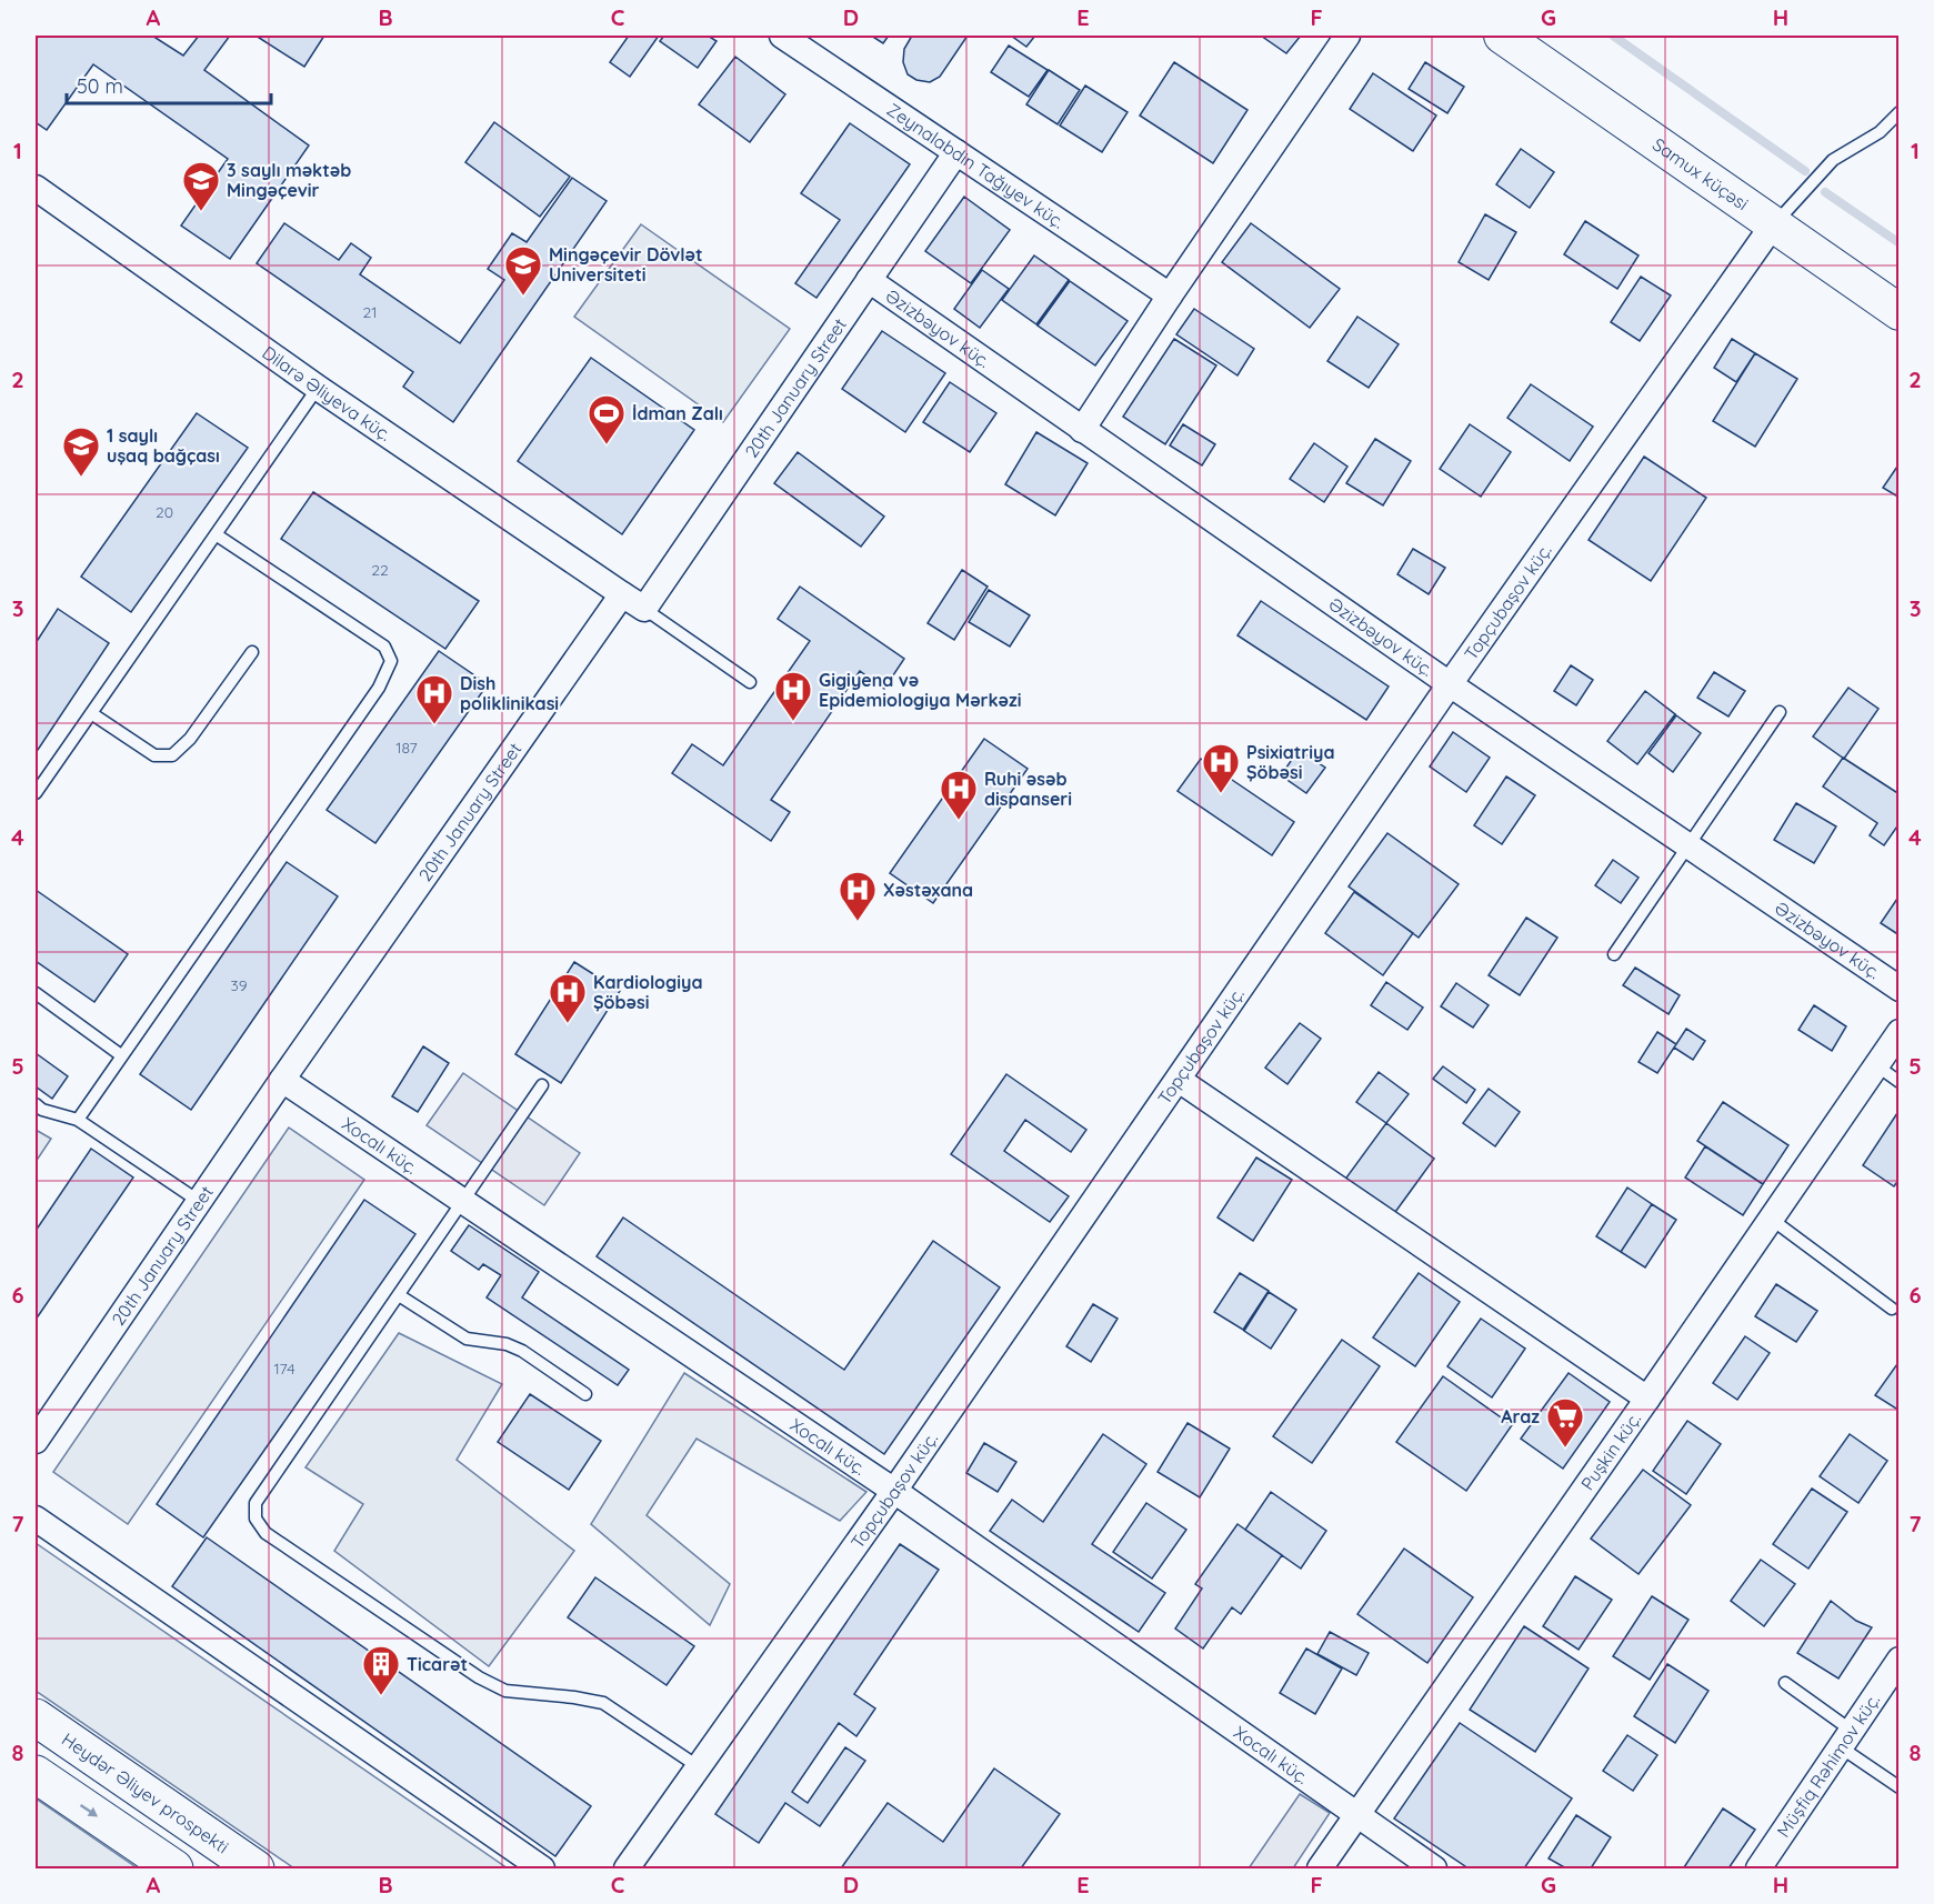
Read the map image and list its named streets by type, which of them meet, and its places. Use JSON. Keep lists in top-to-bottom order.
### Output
{
  "streets": {
    "main road": ["Samux küçəsi", "Heydər Əliyev prospekti"],
    "street": [
      "Zeynalabdin Tağıyev küç.",
      "Əzizbəyov küç.",
      "20th January Street",
      "Dilarə Əliyeva küç.",
      "Topçubaşov küç.",
      "Xocalı küç.",
      "Puşkin küç.",
      "Müşfiq Rəhimov küç."
    ]
  },
  "crossings": [
    ["Zeynalabdin Tağıyev küç.", "20th January Street"],
    ["Samux küçəsi", "Topçubaşov küç."],
    ["Əzizbəyov küç.", "20th January Street"],
    ["Əzizbəyov küç.", "Topçubaşov küç."],
    ["20th January Street", "Dilarə Əliyeva küç."],
    ["20th January Street", "Xocalı küç."],
    ["Topçubaşov küç.", "Xocalı küç."],
    ["Xocalı küç.", "Puşkin küç."]
  ],
  "places": {
    "school or university": ["3 saylı məktəb Mingəçevir", "Mingəçevir Dövlət Universiteti", "1 saylı uşaq bağçası"],
    "sports": ["İdman Zalı"],
    "hospital": [
      "Gigiyena və Epidemiologiya Mərkəzi",
      "Dish poliklinikasi",
      "Psixiatriya Şöbəsi",
      "Ruhi əsəb dispanseri",
      "Xəstəxana",
      "Kardiologiya Şöbəsi"
    ],
    "supermarket": ["Araz"],
    "building": ["Ticarət"]
  },
  "house_numbers": [
    "21",
    "20",
    "22",
    "187",
    "39",
    "174"
  ],
  "scale_bar": "50 m",
  "grid": {
    "columns": [
      "A",
      "B",
      "C",
      "D",
      "E",
      "F",
      "G",
      "H"
    ],
    "rows": [
      "1",
      "2",
      "3",
      "4",
      "5",
      "6",
      "7",
      "8"
    ]
  }
}
